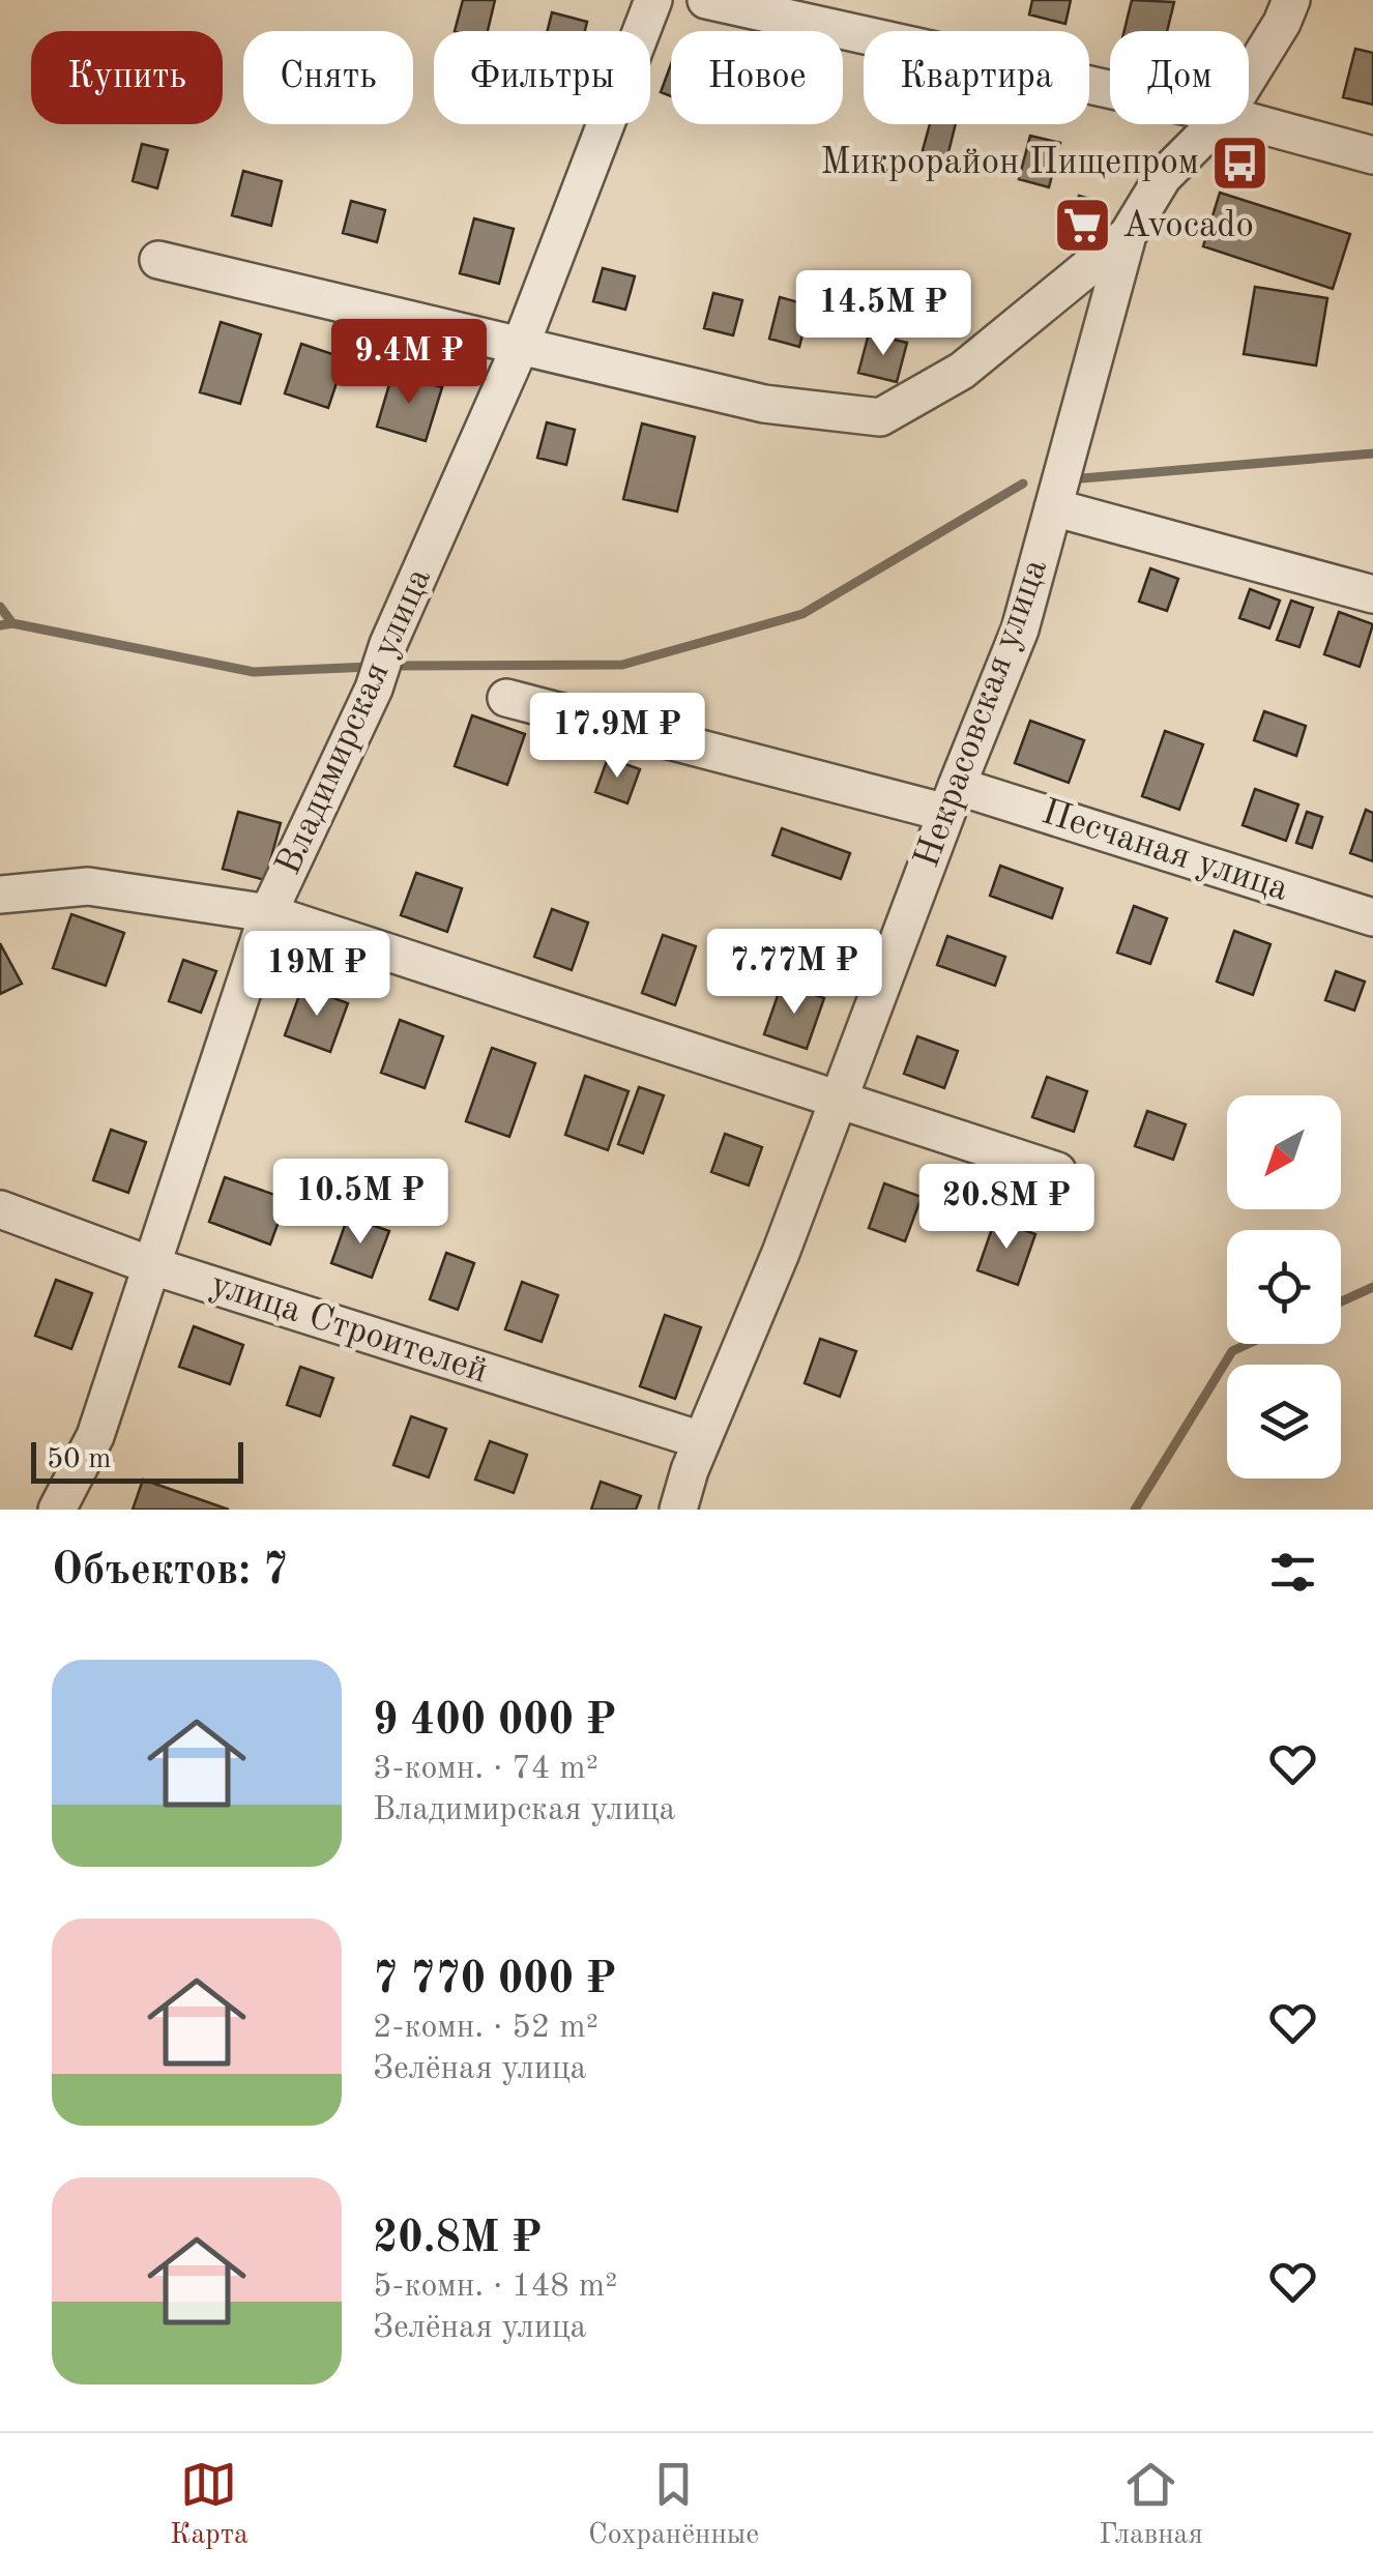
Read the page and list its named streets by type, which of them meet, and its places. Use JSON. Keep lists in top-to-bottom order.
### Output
{
  "streets": {
    "street": [
      "Некрасовская улица",
      "Владимирская улица",
      "Песчаная улица",
      "улица Строителей"
    ]
  },
  "crossings": [
    ["Некрасовская улица", "Песчаная улица"],
    ["Некрасовская улица", "улица Строителей"],
    ["Владимирская улица", "улица Строителей"]
  ],
  "places": {
    "bus stop": ["Микрорайон Пищепром"],
    "supermarket": ["Avocado"]
  },
  "scale_bar": "50 m",
  "north": "bottom left",
  "page": {
    "chip": [
      "Купить",
      "Снять",
      "Фильтры",
      "Новое",
      "Квартира",
      "Дом"
    ],
    "price": [
      "14.5M ₽",
      "9.4M ₽",
      "17.9M ₽",
      "7.77M ₽",
      "19M ₽",
      "10.5M ₽",
      "20.8M ₽"
    ],
    "scale": "50 m",
    "heading": "Объектов: 7",
    "list": [
      {
        "name": "9 400 000 ₽",
        "note": "3-комн. · 74 m² · Владимирская улица"
      },
      {
        "name": "7 770 000 ₽",
        "note": "2-комн. · 52 m² · Зелёная улица"
      },
      {
        "name": "20.8M ₽",
        "note": "5-комн. · 148 m² · Зелёная улица"
      }
    ],
    "tabs": ["Карта", "Сохранённые", "Главная"]
  }
}
